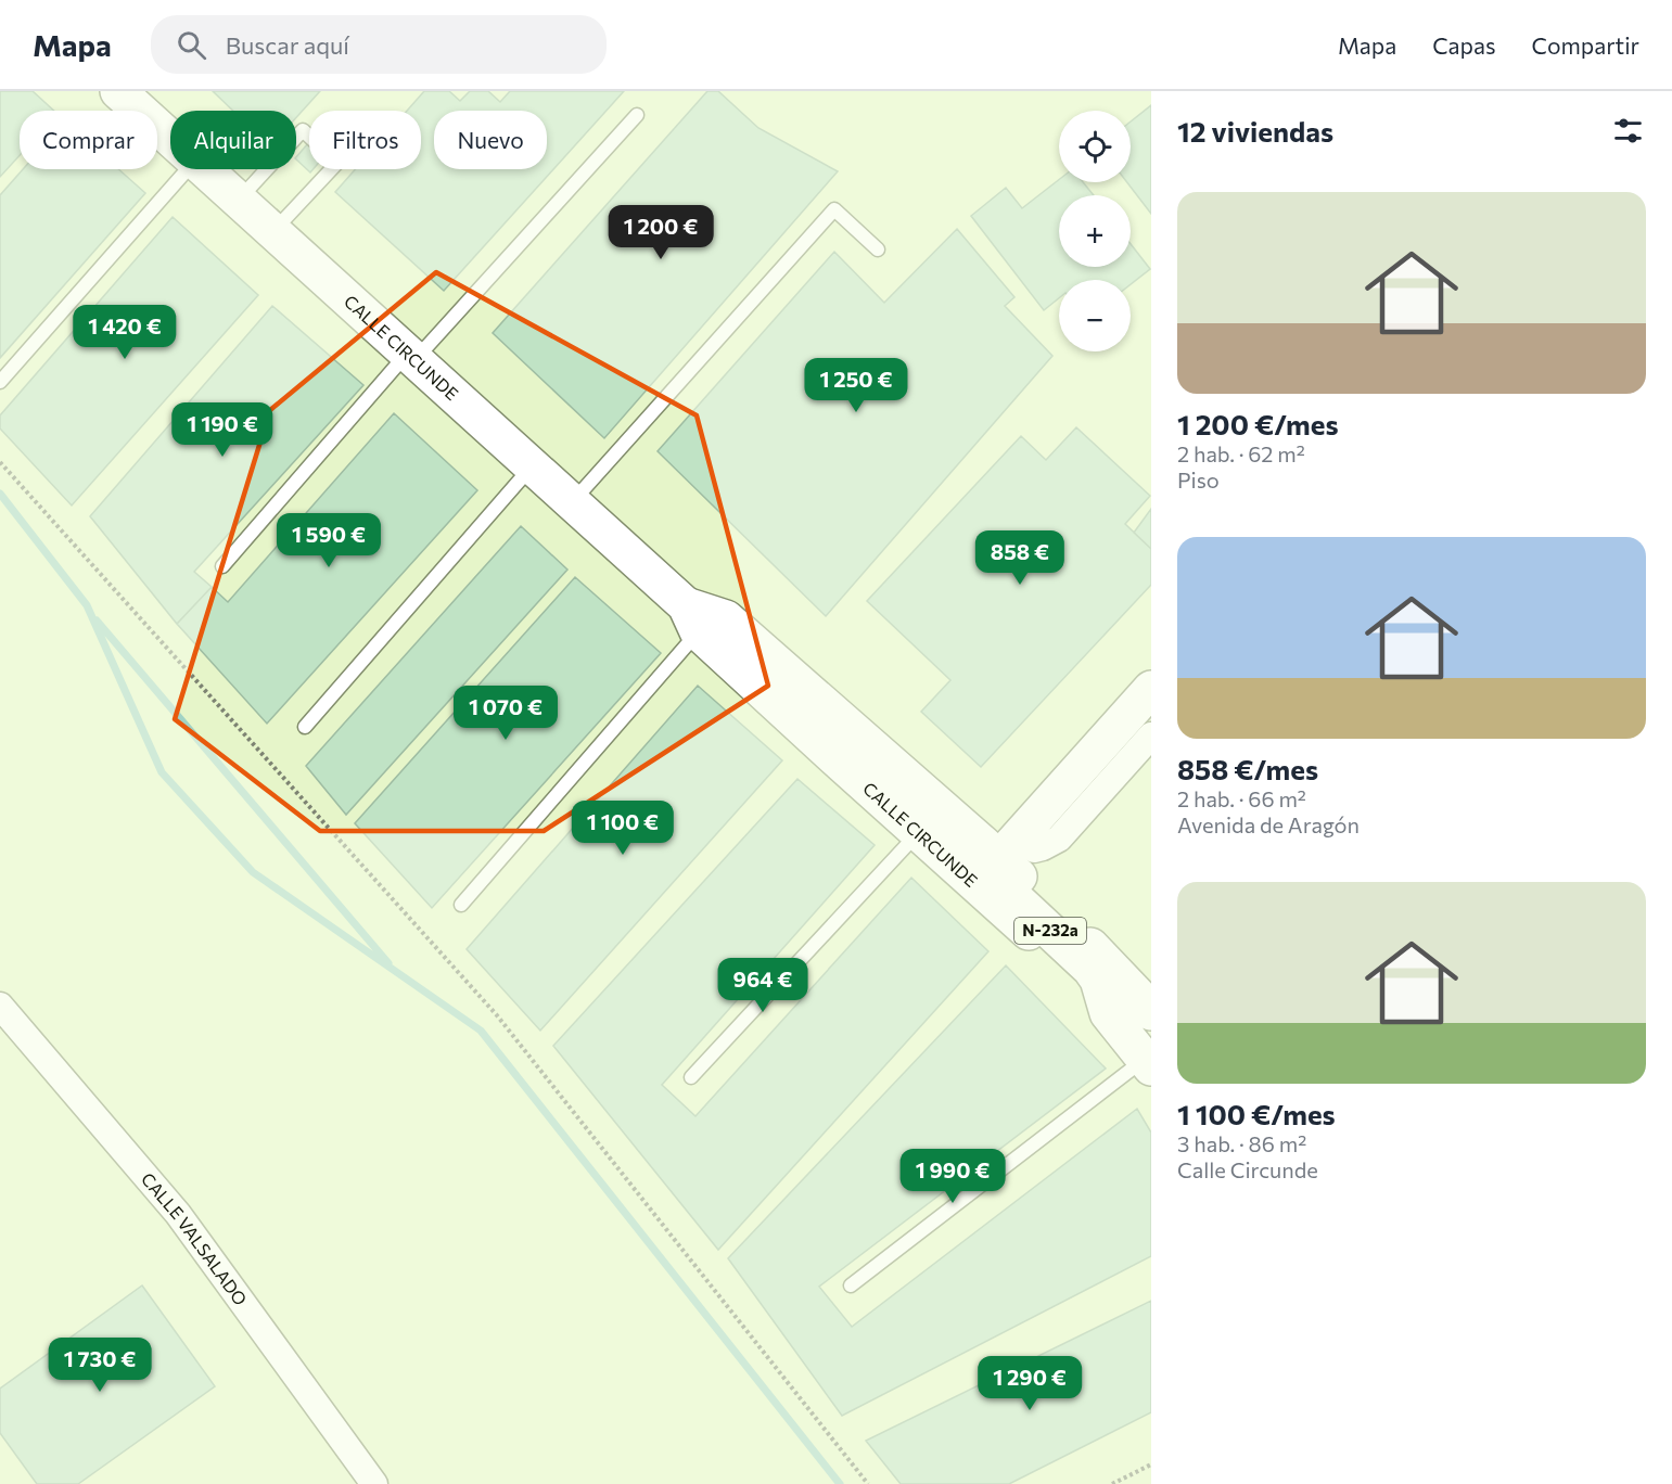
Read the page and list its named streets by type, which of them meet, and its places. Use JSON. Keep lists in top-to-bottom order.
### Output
{
  "streets": {
    "main road": ["CALLE CIRCUNDE", "N-232a"],
    "street": ["CALLE VALSALADO"]
  },
  "crossings": [
    ["CALLE CIRCUNDE", "N-232a"]
  ],
  "page": {
    "header": "Mapa",
    "search": "Buscar aquí",
    "nav": ["Mapa", "Capas", "Compartir"],
    "heading": "12 viviendas",
    "map_buttons": ["+", "−"],
    "chip": [
      "Comprar",
      "Alquilar",
      "Filtros",
      "Nuevo"
    ],
    "list": [
      {
        "name": "1 200 €/mes",
        "note": "2 hab. · 62 m² · Piso"
      },
      {
        "name": "858 €/mes",
        "note": "2 hab. · 66 m² · Avenida de Aragón"
      },
      {
        "name": "1 100 €/mes",
        "note": "3 hab. · 86 m² · Calle Circunde"
      }
    ],
    "price": [
      "1 200 €",
      "1 420 €",
      "1 250 €",
      "1 190 €",
      "1 590 €",
      "858 €",
      "1 070 €",
      "1 100 €",
      "964 €",
      "1 990 €",
      "1 730 €",
      "1 290 €"
    ]
  }
}
